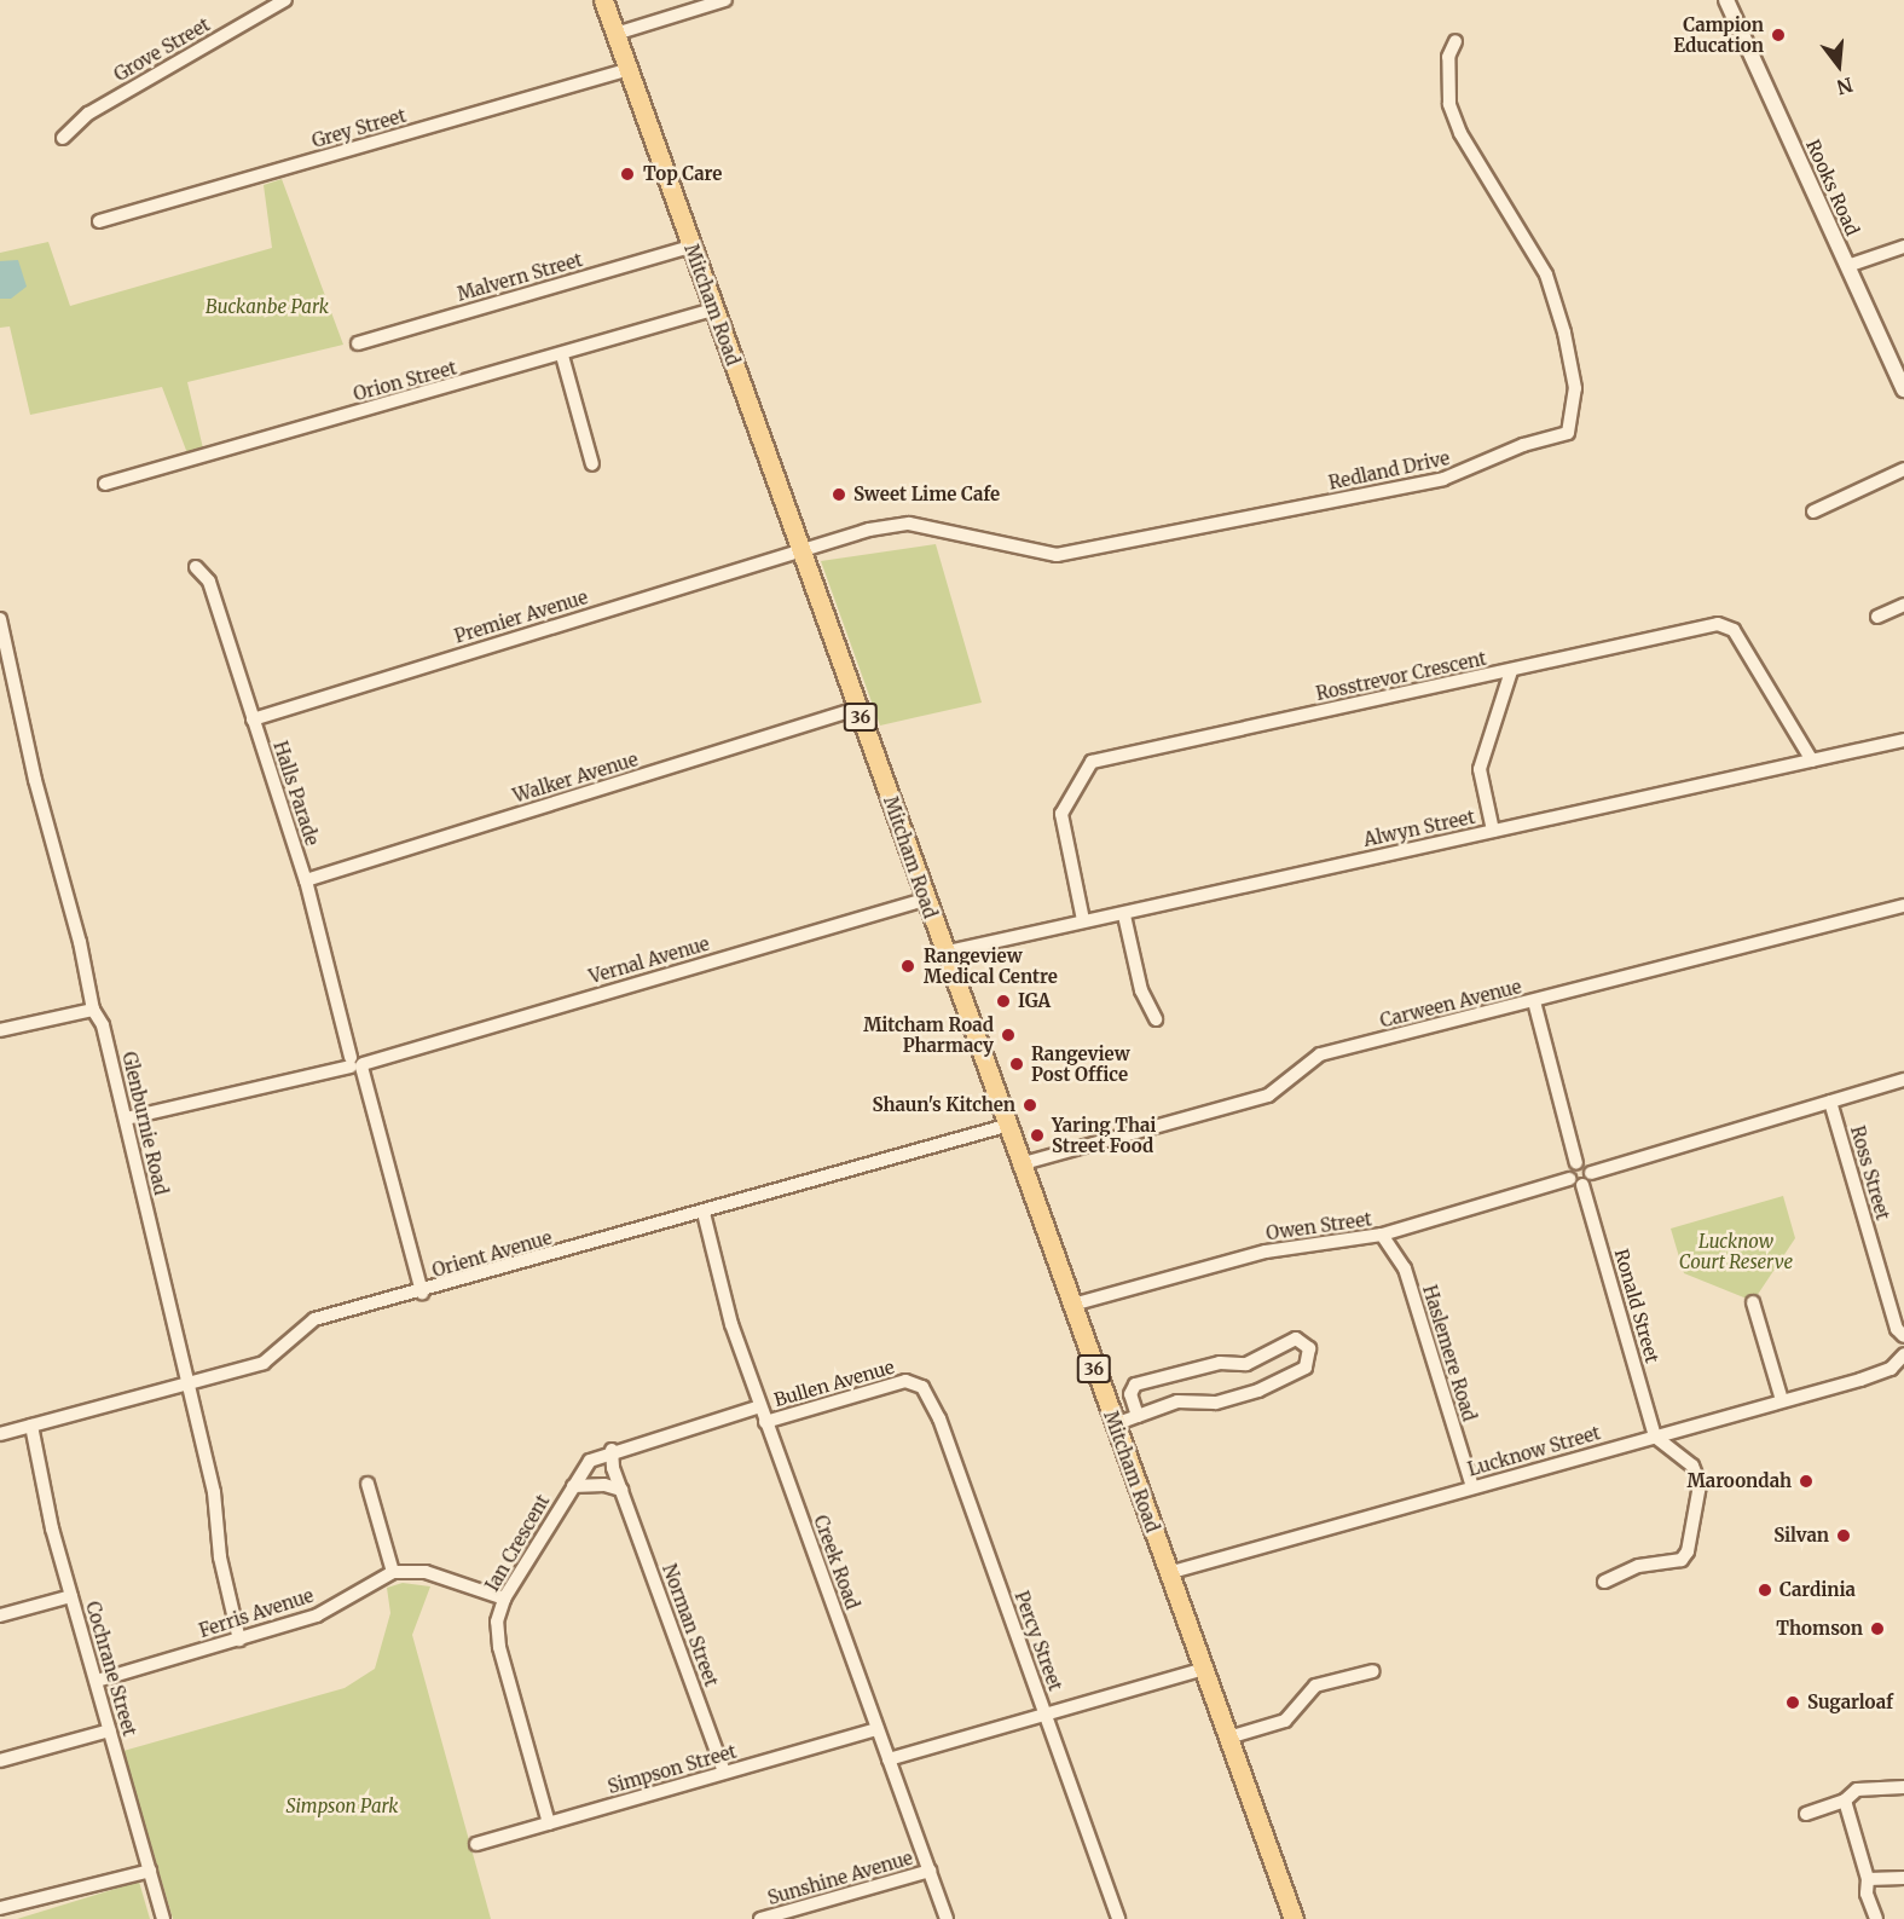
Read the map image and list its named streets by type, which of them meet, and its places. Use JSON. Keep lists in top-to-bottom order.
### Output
{
  "streets": {
    "main road": ["Mitcham Road", "36"],
    "street": [
      "Grove Street",
      "Grey Street",
      "Rooks Road",
      "Malvern Street",
      "Orion Street",
      "Redland Drive",
      "Premier Avenue",
      "Rosstrevor Crescent",
      "Walker Avenue",
      "Halls Parade",
      "Alwyn Street",
      "Vernal Avenue",
      "Carween Avenue",
      "Glenburnie Road",
      "Ross Street",
      "Owen Street",
      "Orient Avenue",
      "Ronald Street",
      "Haslemere Road",
      "Bullen Avenue",
      "Lucknow Street",
      "Ian Crescent",
      "Creek Road",
      "Ferris Avenue",
      "Norman Street",
      "Percy Street",
      "Cochrane Street",
      "Simpson Street",
      "Sunshine Avenue"
    ]
  },
  "crossings": [
    ["Grey Street", "Mitcham Road"],
    ["Malvern Street", "Mitcham Road"],
    ["Mitcham Road", "Orion Street"],
    ["Mitcham Road", "Redland Drive"],
    ["Mitcham Road", "Premier Avenue"],
    ["Mitcham Road", "Walker Avenue"],
    ["Mitcham Road", "Alwyn Street"],
    ["Mitcham Road", "Vernal Avenue"],
    ["Mitcham Road", "Carween Avenue"],
    ["Mitcham Road", "Owen Street"],
    ["Mitcham Road", "Orient Avenue"],
    ["Mitcham Road", "Lucknow Street"],
    ["Redland Drive", "Premier Avenue"],
    ["Premier Avenue", "Halls Parade"],
    ["Rosstrevor Crescent", "Alwyn Street"],
    ["Walker Avenue", "Halls Parade"],
    ["Halls Parade", "Vernal Avenue"],
    ["Halls Parade", "Orient Avenue"],
    ["Vernal Avenue", "Glenburnie Road"],
    ["Glenburnie Road", "Orient Avenue"],
    ["Glenburnie Road", "Ferris Avenue"],
    ["Owen Street", "Haslemere Road"],
    ["Orient Avenue", "Creek Road"],
    ["Orient Avenue", "Cochrane Street"],
    ["Ronald Street", "Lucknow Street"],
    ["Haslemere Road", "Lucknow Street"],
    ["Bullen Avenue", "Creek Road"],
    ["Bullen Avenue", "Percy Street"],
    ["Ian Crescent", "Creek Road"],
    ["Ian Crescent", "Norman Street"],
    ["Ian Crescent", "Simpson Street"],
    ["Creek Road", "Simpson Street"],
    ["Creek Road", "Sunshine Avenue"],
    ["Ferris Avenue", "Cochrane Street"],
    ["Norman Street", "Simpson Street"]
  ],
  "parks": ["Buckanbe Park", "Lucknow Court Reserve", "Simpson Park"],
  "places": [
    "Campion Education",
    "Top Care",
    "Sweet Lime Cafe",
    "Rangeview Medical Centre",
    "IGA",
    "Mitcham Road Pharmacy",
    "Rangeview Post Office",
    "Shaun's Kitchen",
    "Yaring Thai Street Food",
    "Maroondah",
    "Silvan",
    "Cardinia",
    "Thomson",
    "Sugarloaf"
  ],
  "north": "bottom"
}
